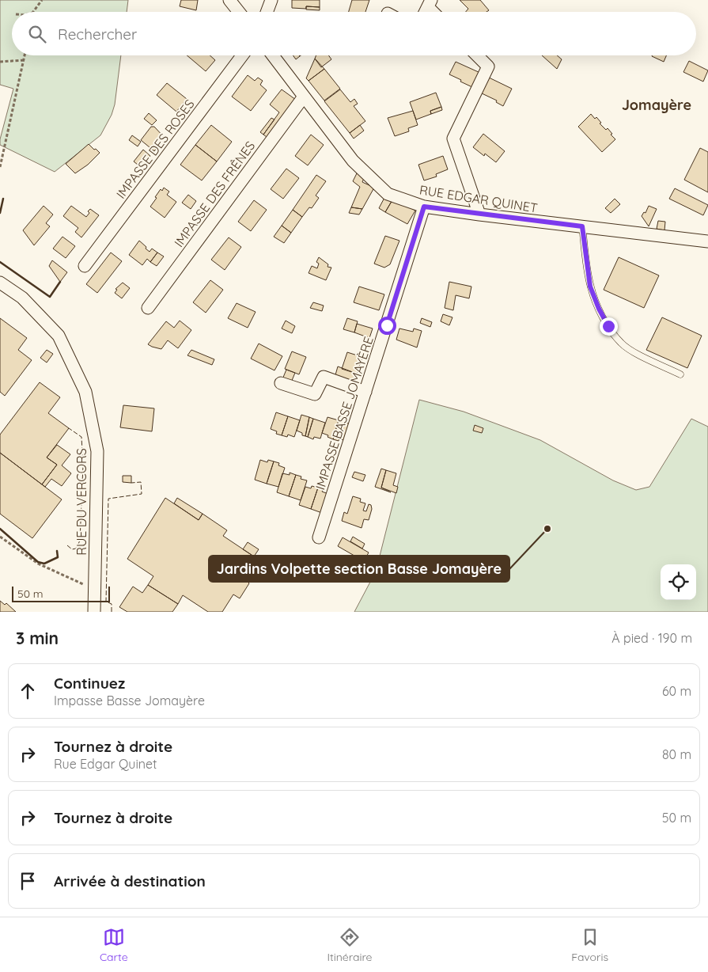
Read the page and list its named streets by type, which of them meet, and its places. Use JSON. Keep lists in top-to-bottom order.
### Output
{
  "streets": {
    "street": [
      "IMPASSE DES ROSES",
      "IMPASSE DES FRÊNES",
      "RUE EDGAR QUINET",
      "IMPASSE BASSE JOMAYÈRE",
      "RUE DU VERCORS"
    ]
  },
  "crossings": [
    ["IMPASSE DES FRÊNES", "RUE EDGAR QUINET"],
    ["RUE EDGAR QUINET", "IMPASSE BASSE JOMAYÈRE"]
  ],
  "districts": ["Jomayère"],
  "places": ["Jardins Volpette section Basse Jomayère"],
  "scale_bar": "50 m",
  "page": {
    "search": "Rechercher",
    "scale": "50 m",
    "heading": ["3 min", "À pied · 190 m"],
    "list": [
      ["Continuez", "Impasse Basse Jomayère", "60 m"],
      ["Tournez à droite", "Rue Edgar Quinet", "80 m"],
      ["Tournez à droite", "50 m"],
      "Arrivée à destination"
    ],
    "nav": ["Carte", "Itinéraire", "Favoris"]
  }
}
